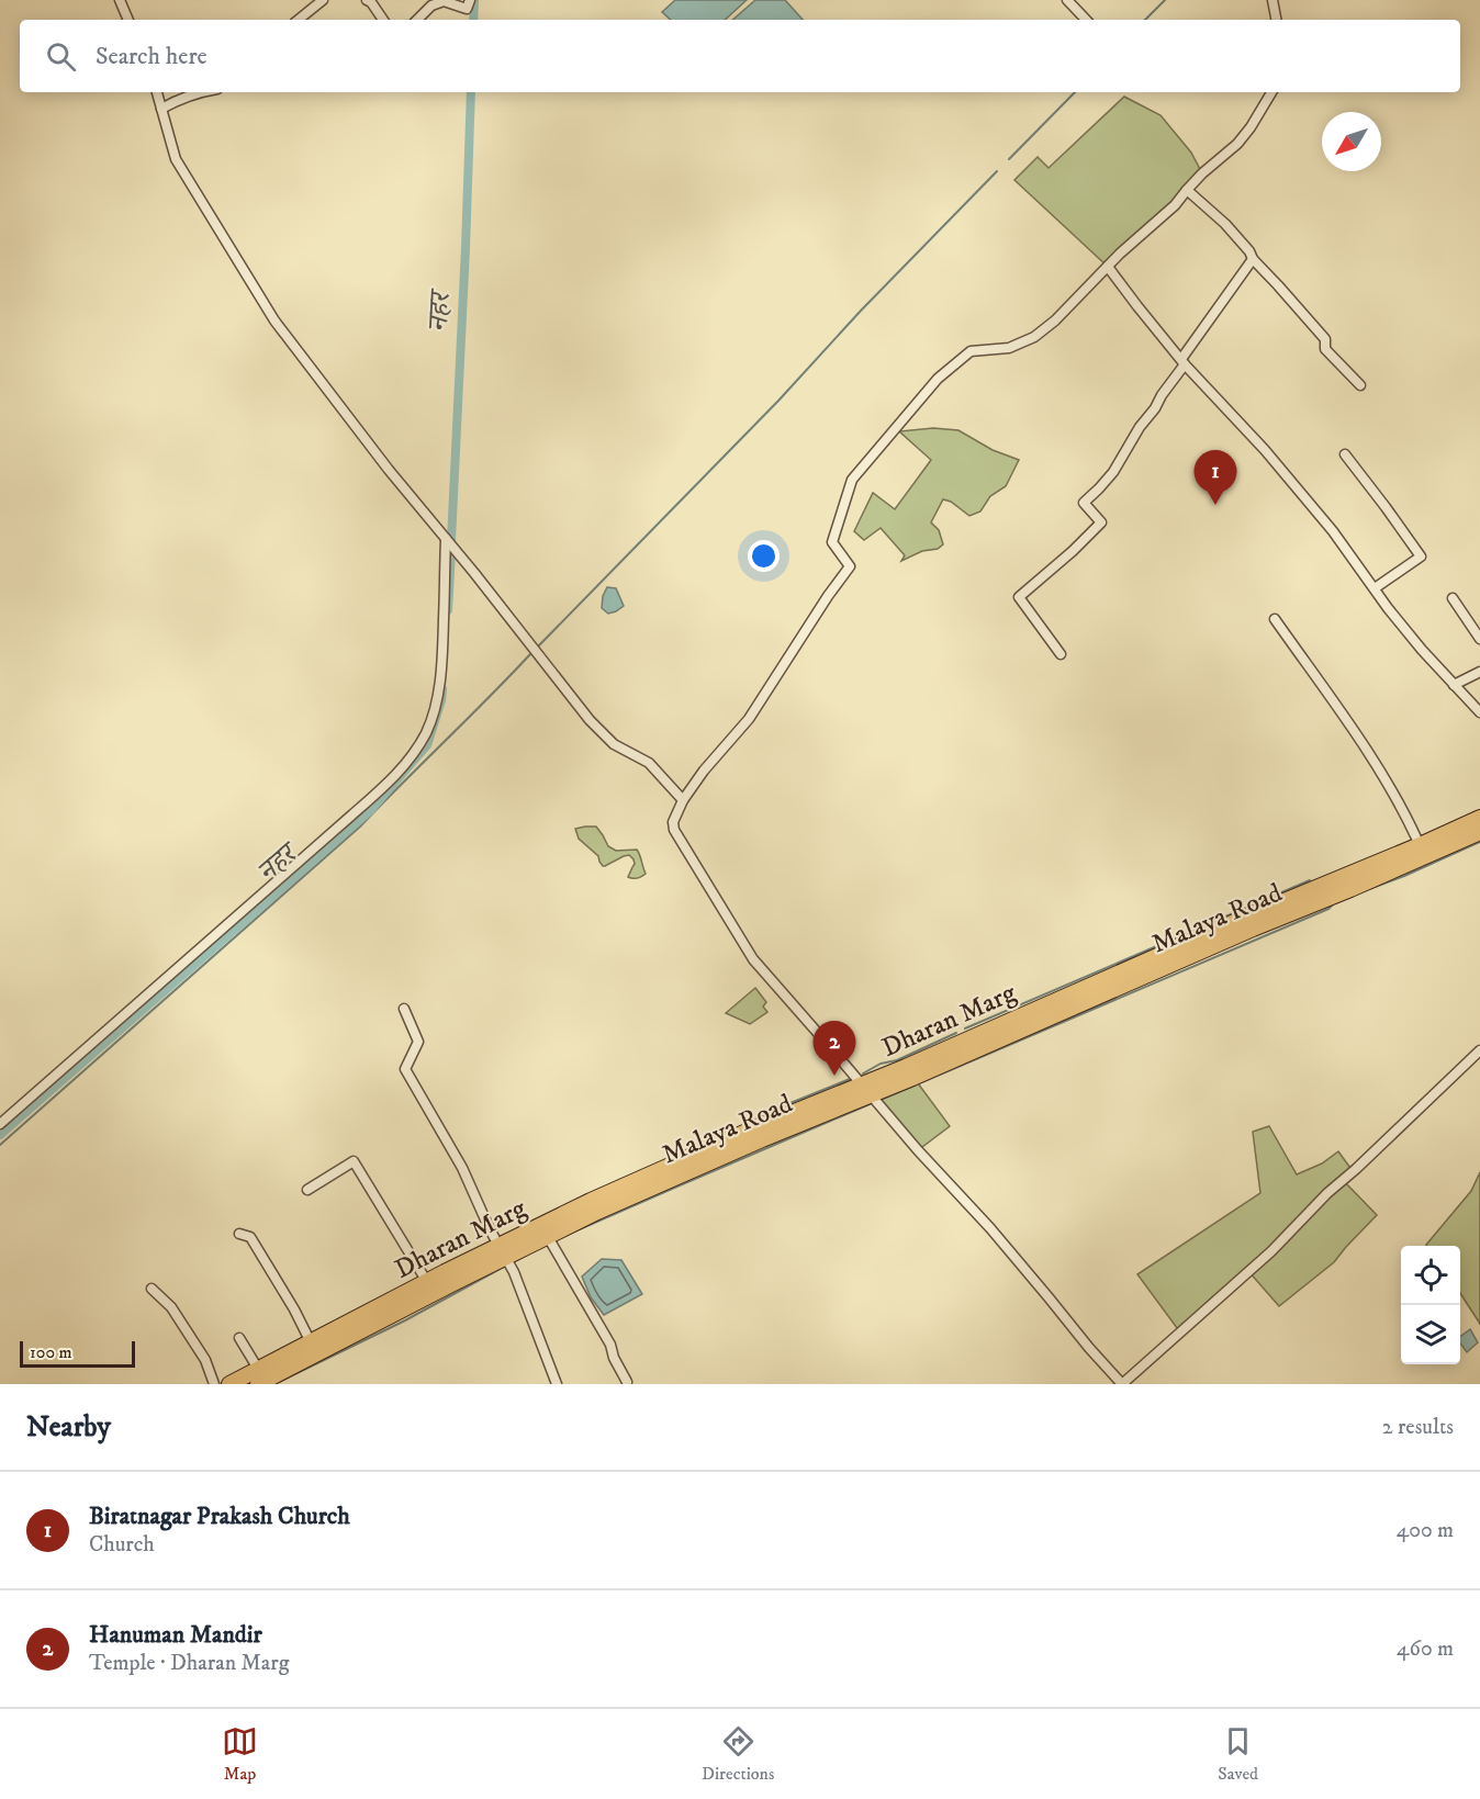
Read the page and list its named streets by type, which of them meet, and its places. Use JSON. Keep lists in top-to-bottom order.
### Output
{
  "streets": {
    "main road": ["Malaya Road", "Dharan Marg"]
  },
  "crossings": [
    ["Malaya Road", "Dharan Marg"]
  ],
  "water": ["नहर"],
  "scale_bar": "100 m",
  "north": "bottom left",
  "page": {
    "search": "Search here",
    "pins": ["1", "2"],
    "scale": "100 m",
    "heading": ["Nearby", "2 results"],
    "list": [
      {
        "mark": "1",
        "name": "Biratnagar Prakash Church",
        "note": "Church",
        "value": "400 m"
      },
      {
        "mark": "2",
        "name": "Hanuman Mandir",
        "note": "Temple · Dharan Marg",
        "value": "460 m"
      }
    ],
    "nav": ["Map", "Directions", "Saved"]
  }
}
